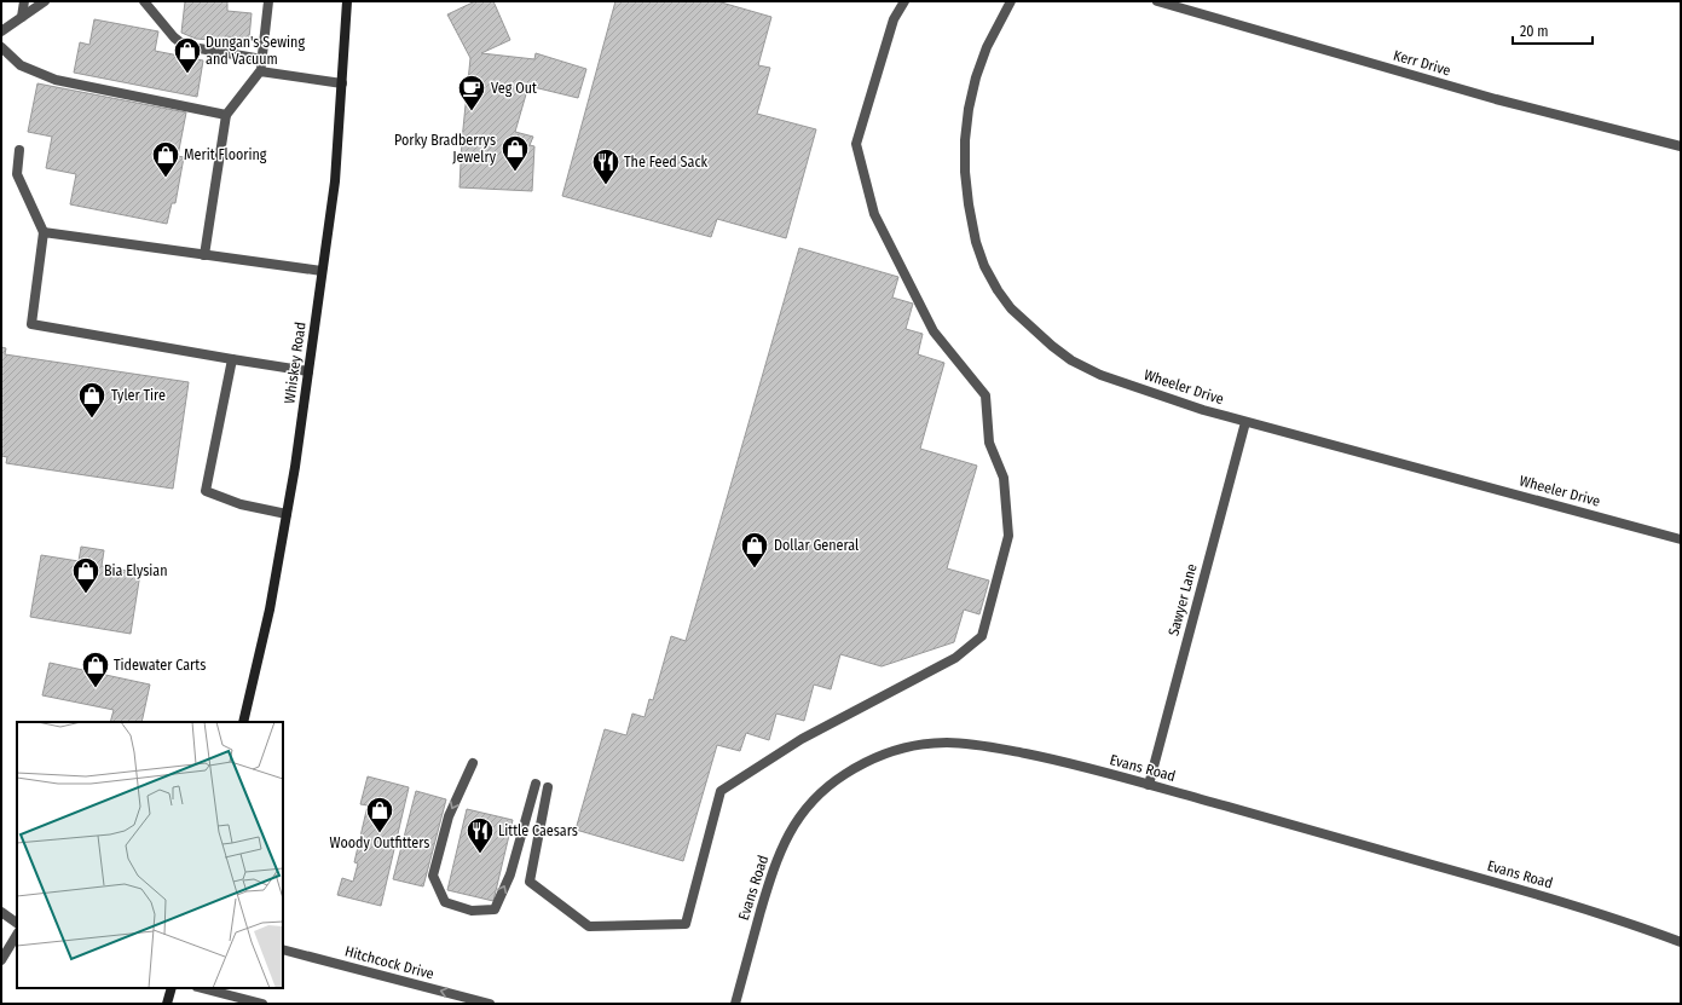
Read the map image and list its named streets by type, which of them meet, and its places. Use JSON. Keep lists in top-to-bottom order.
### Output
{
  "streets": {
    "main road": ["Whiskey Road"],
    "street": [
      "Kerr Drive",
      "Wheeler Drive",
      "Sawyer Lane",
      "Evans Road",
      "Hitchcock Drive"
    ]
  },
  "crossings": [
    ["Wheeler Drive", "Sawyer Lane"],
    ["Sawyer Lane", "Evans Road"]
  ],
  "one_way": ["Hitchcock Drive"],
  "places": {
    "shop": [
      "Dungan's Sewing and Vacuum",
      "Porky Bradberrys Jewelry",
      "Merit Flooring",
      "Tyler Tire",
      "Dollar General",
      "Bia Elysian",
      "Tidewater Carts",
      "Woody Outfitters"
    ],
    "cafe": ["Veg Out"],
    "restaurant": ["The Feed Sack", "Little Caesars"]
  },
  "scale_bar": "20 m"
}
